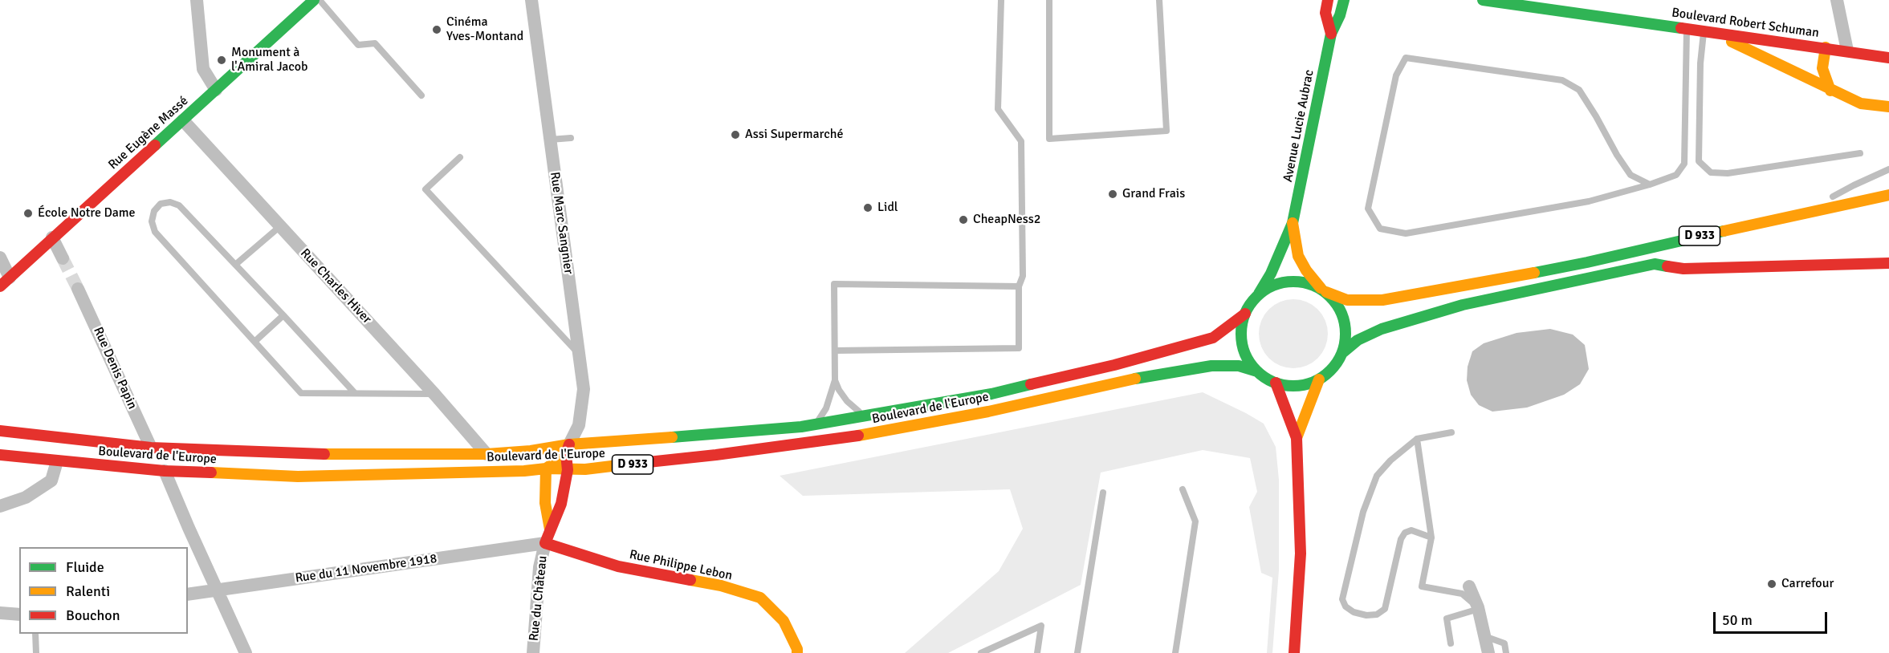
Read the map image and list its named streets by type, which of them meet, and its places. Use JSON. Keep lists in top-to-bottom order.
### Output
{
  "streets": {
    "main road": [
      "Boulevard Robert Schuman",
      "Avenue Lucie Aubrac",
      "Rue Eugène Massé",
      "D 933",
      "Boulevard de l'Europe",
      "Rue Philippe Lebon"
    ],
    "street": [
      "Rue Marc Sangnier",
      "Rue Charles Hiver",
      "Rue Denis Papin",
      "Rue du 11 Novembre 1918",
      "Rue du Château"
    ]
  },
  "crossings": [
    ["Avenue Lucie Aubrac", "D 933"],
    ["Avenue Lucie Aubrac", "Boulevard de l'Europe"],
    ["Rue Eugène Massé", "Rue Charles Hiver"],
    ["Rue Marc Sangnier", "Boulevard de l'Europe"],
    ["D 933", "Boulevard de l'Europe"],
    ["Rue Charles Hiver", "Boulevard de l'Europe"],
    ["Rue Denis Papin", "Boulevard de l'Europe"],
    ["Rue Philippe Lebon", "Rue du 11 Novembre 1918"],
    ["Rue Philippe Lebon", "Rue du Château"],
    ["Rue du 11 Novembre 1918", "Rue du Château"]
  ],
  "places": [
    "Cinéma Yves-Montand",
    "Monument à l'Amiral Jacob",
    "Assi Supermarché",
    "Grand Frais",
    "Lidl",
    "École Notre Dame",
    "CheapNess2",
    "Carrefour"
  ],
  "legend": ["Fluide", "Ralenti", "Bouchon"],
  "scale_bar": "50 m"
}
